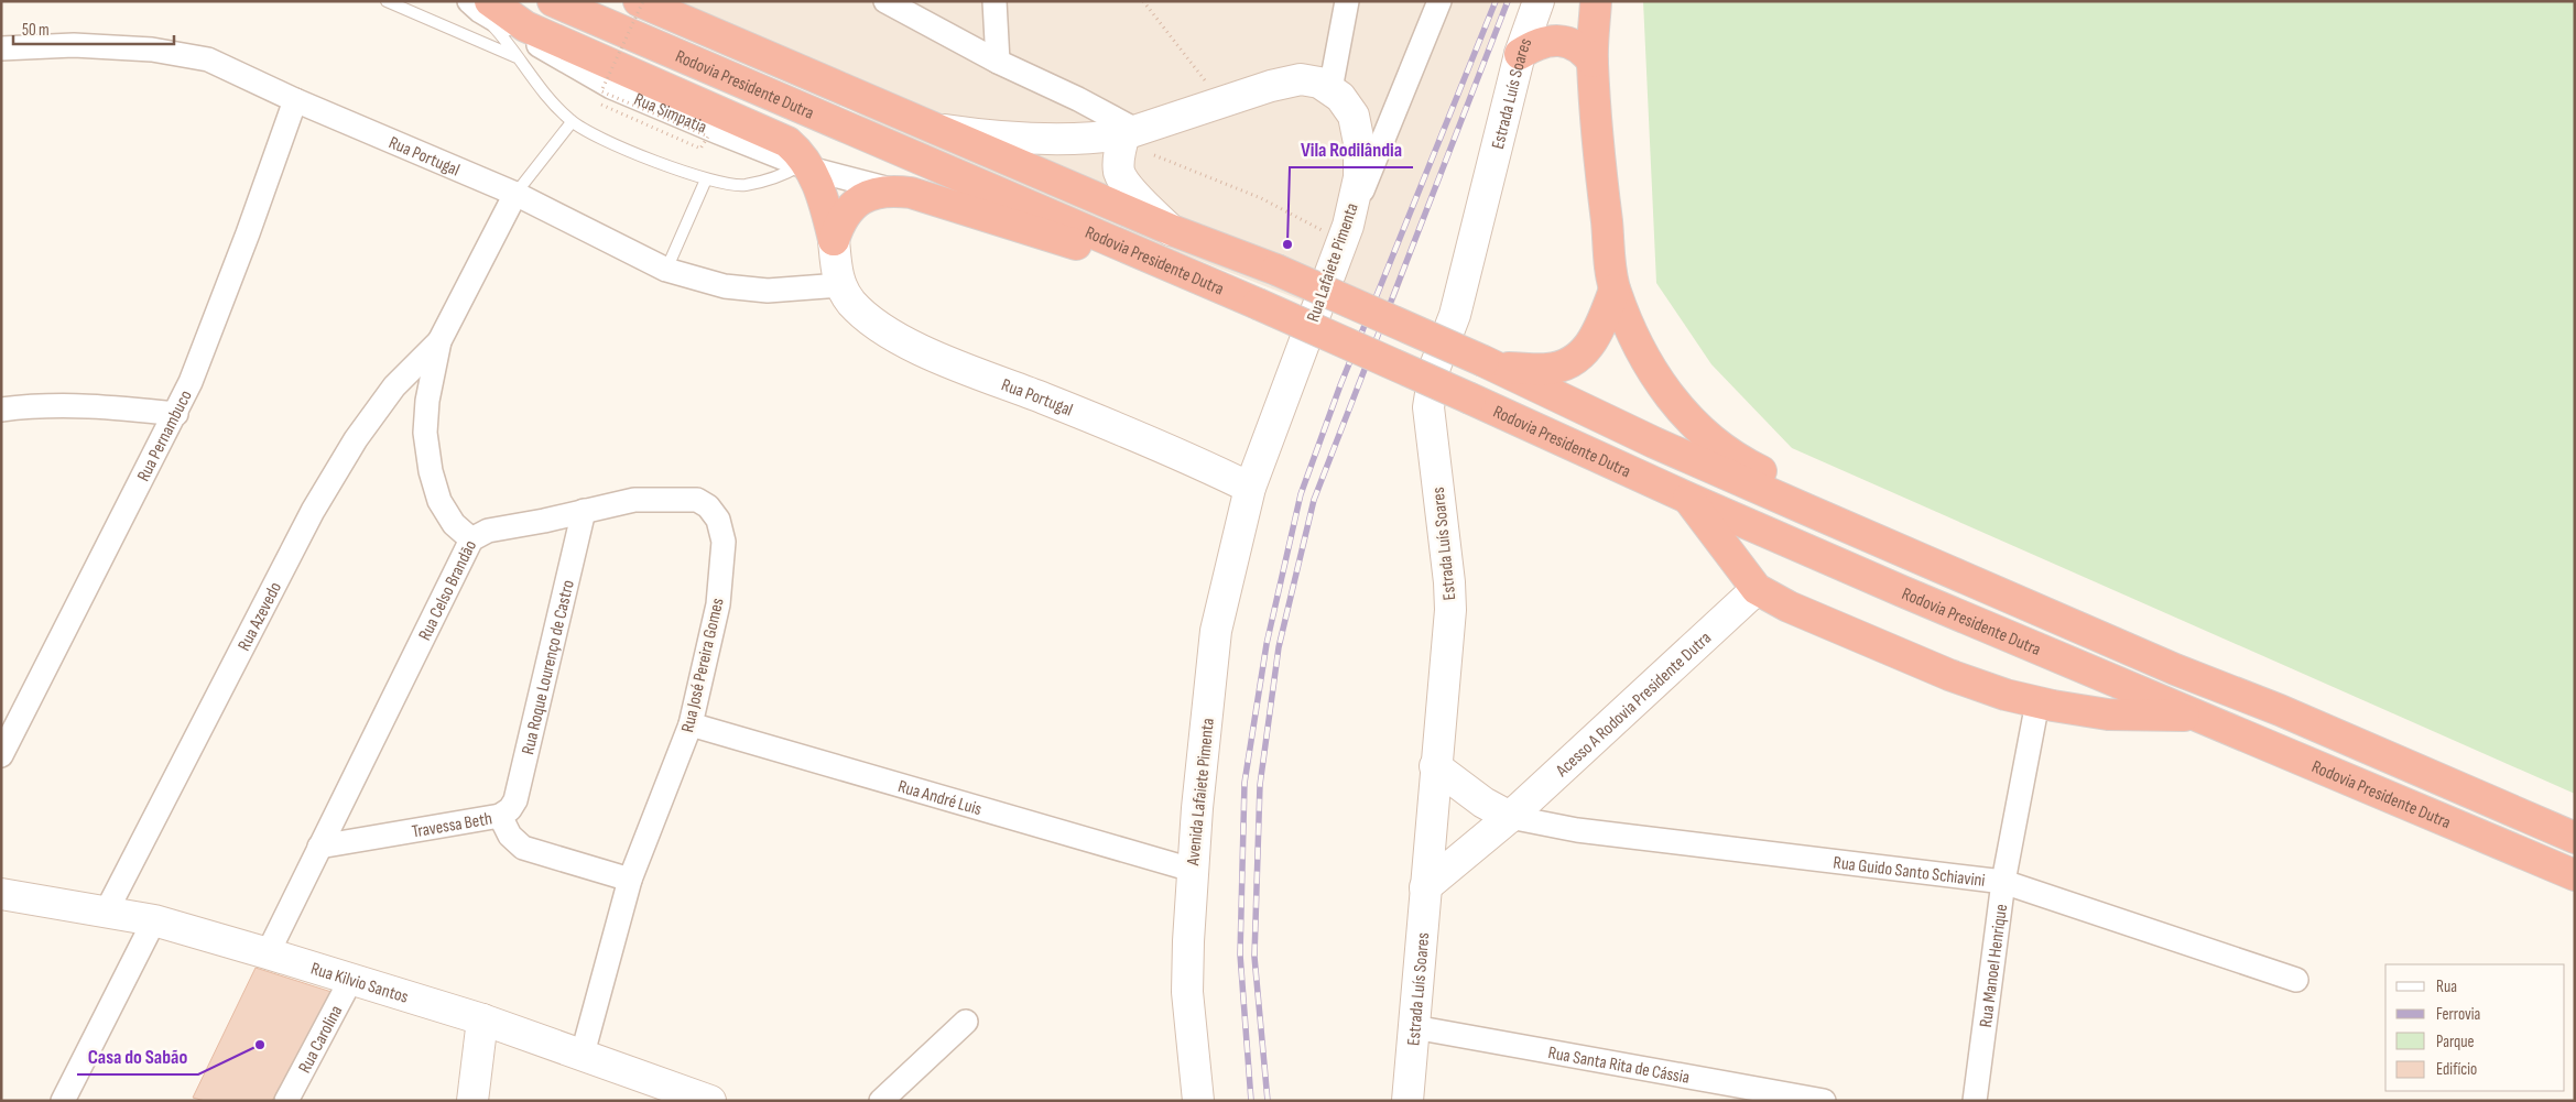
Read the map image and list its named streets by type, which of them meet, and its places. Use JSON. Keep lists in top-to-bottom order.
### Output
{
  "streets": {
    "highway": ["Rodovia Presidente Dutra"],
    "main road": [
      "Estrada Luís Soares",
      "Rua Portugal",
      "Rua Lafaiete Pimenta",
      "Acesso A Rodovia Presidente Dutra",
      "Avenida Lafaiete Pimenta",
      "Rua Kilvio Santos"
    ],
    "street": [
      "Rua Pernambuco",
      "Rua Celso Brandão",
      "Rua Azevedo",
      "Rua José Pereira Gomes",
      "Rua Roque Lourenço de Castro",
      "Rua André Luis",
      "Travessa Beth",
      "Rua Guido Santo Schiavini",
      "Rua Manoel Henrique",
      "Rua Carolina",
      "Rua Santa Rita de Cássia"
    ]
  },
  "crossings": [
    ["Rodovia Presidente Dutra", "Rua Lafaiete Pimenta"],
    ["Estrada Luís Soares", "Acesso A Rodovia Presidente Dutra"],
    ["Estrada Luís Soares", "Rua Santa Rita de Cássia"],
    ["Rua Portugal", "Rua Lafaiete Pimenta"],
    ["Rua Portugal", "Rua Pernambuco"],
    ["Rua Portugal", "Rua Celso Brandão"],
    ["Rua Portugal", "Avenida Lafaiete Pimenta"],
    ["Rua Lafaiete Pimenta", "Avenida Lafaiete Pimenta"],
    ["Rua Celso Brandão", "Rua Azevedo"],
    ["Rua Celso Brandão", "Rua José Pereira Gomes"],
    ["Rua Celso Brandão", "Travessa Beth"],
    ["Rua Celso Brandão", "Rua Kilvio Santos"],
    ["Rua Azevedo", "Rua Kilvio Santos"],
    ["Rua José Pereira Gomes", "Rua Roque Lourenço de Castro"],
    ["Rua José Pereira Gomes", "Rua André Luis"],
    ["Rua José Pereira Gomes", "Travessa Beth"],
    ["Rua José Pereira Gomes", "Rua Kilvio Santos"],
    ["Rua Roque Lourenço de Castro", "Travessa Beth"],
    ["Acesso A Rodovia Presidente Dutra", "Rua Guido Santo Schiavini"],
    ["Avenida Lafaiete Pimenta", "Rua André Luis"],
    ["Rua Guido Santo Schiavini", "Rua Manoel Henrique"],
    ["Rua Kilvio Santos", "Rua Carolina"]
  ],
  "places": ["Vila Rodilândia", "Casa do Sabão"],
  "legend": [
    "Rua",
    "Ferrovia",
    "Parque",
    "Edifício"
  ],
  "scale_bar": "50 m"
}
